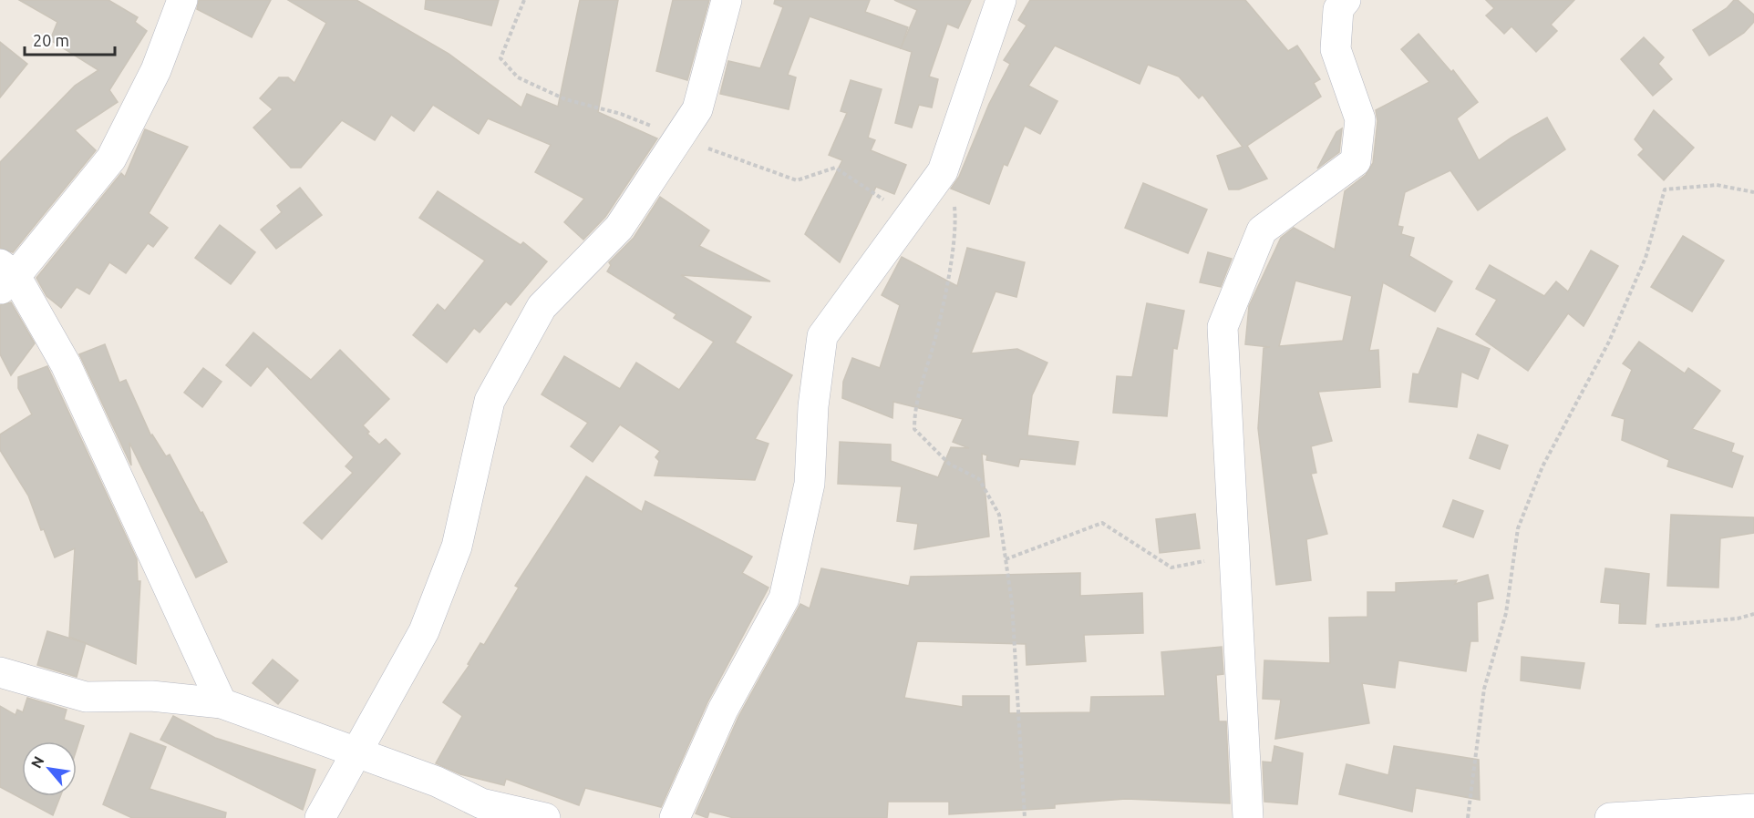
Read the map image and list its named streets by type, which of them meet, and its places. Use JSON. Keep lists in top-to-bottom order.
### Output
{
  "scale_bar": "20 m",
  "north": "top left"
}
